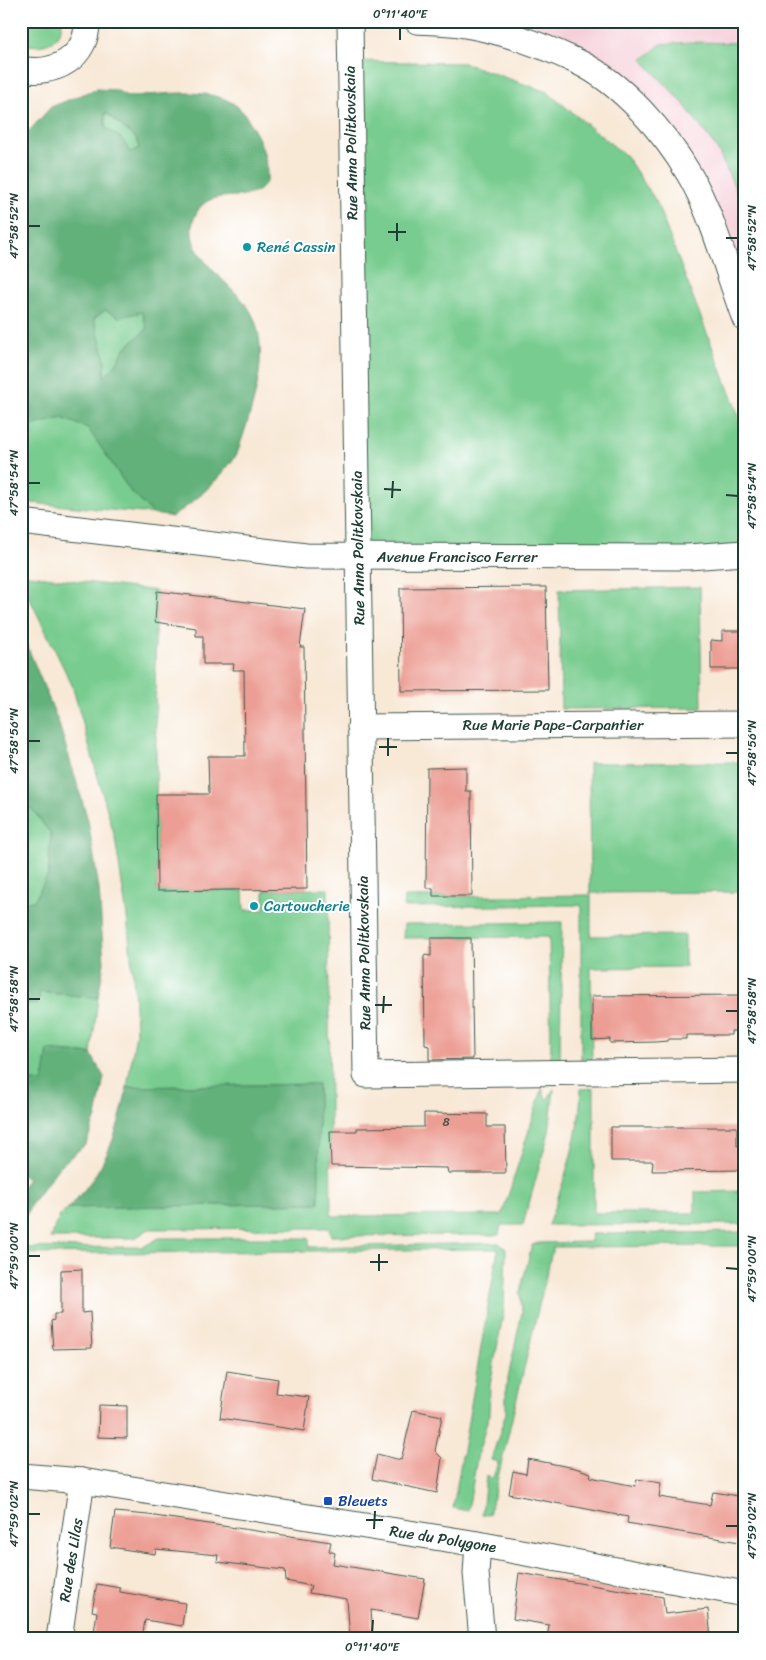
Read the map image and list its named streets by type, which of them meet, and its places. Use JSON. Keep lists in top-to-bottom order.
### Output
{
  "streets": {
    "street": [
      "Rue Anna Politkovskaia",
      "Avenue Francisco Ferrer",
      "Rue Marie Pape-Carpantier",
      "Rue du Polygone",
      "Rue des Lilas"
    ]
  },
  "crossings": [
    ["Rue Anna Politkovskaia", "Avenue Francisco Ferrer"],
    ["Rue Anna Politkovskaia", "Rue Marie Pape-Carpantier"],
    ["Rue du Polygone", "Rue des Lilas"]
  ],
  "places": {
    "other": ["René Cassin", "Cartoucherie"],
    "transit": ["Bleuets"]
  },
  "house_numbers": ["8"],
  "coordinates": [
    "0°11'40\"E",
    "47°58'52\"N",
    "47°58'54\"N",
    "47°58'56\"N",
    "47°58'58\"N",
    "47°59'00\"N",
    "47°59'02\"N"
  ]
}
